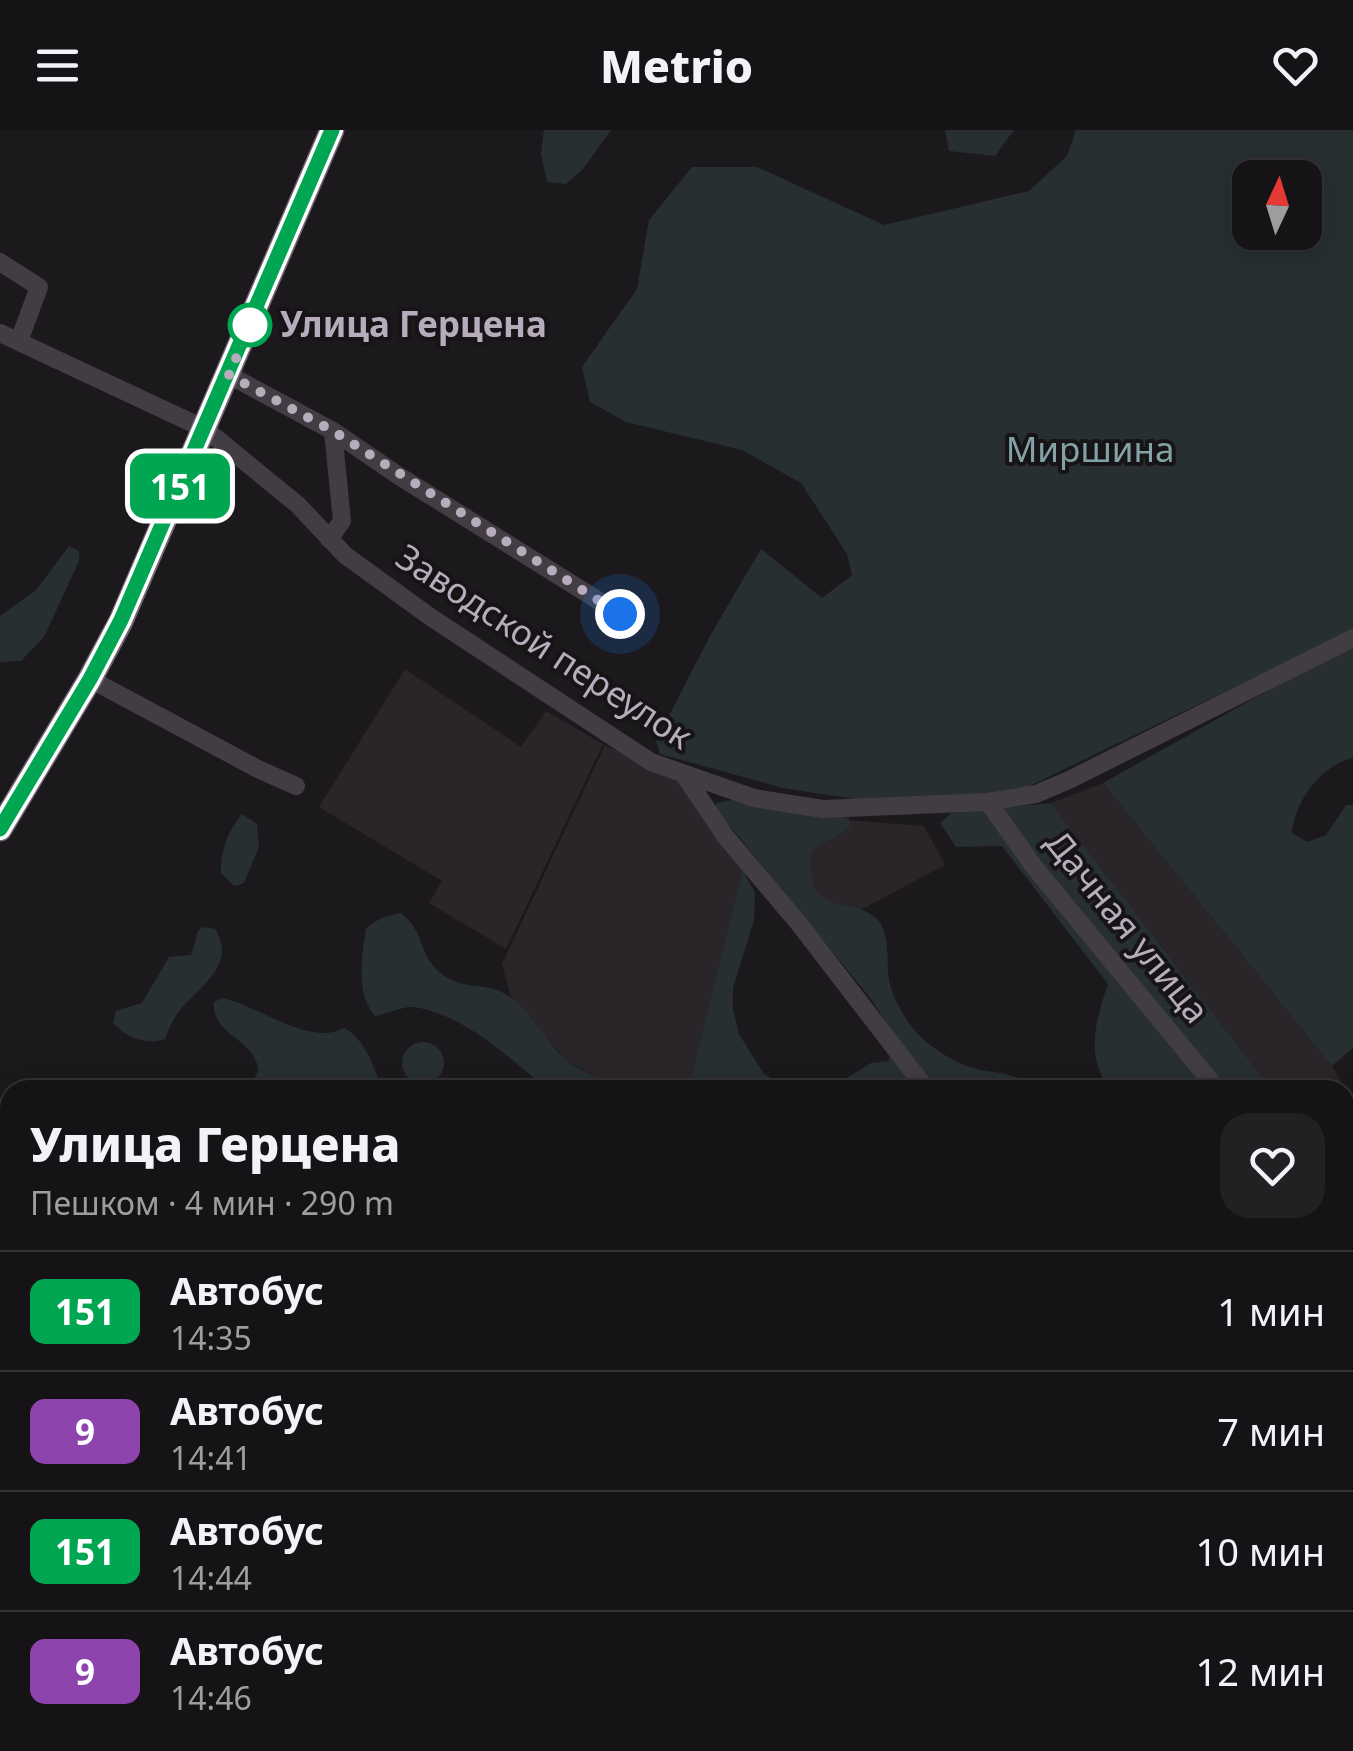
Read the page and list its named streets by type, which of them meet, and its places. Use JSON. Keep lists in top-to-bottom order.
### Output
{
  "streets": {
    "street": ["Заводской переулок", "Дачная улица"]
  },
  "parks": ["Миршина"],
  "places": ["Улица Герцена"],
  "lines": ["bus line 151"],
  "north": "top",
  "page": {
    "header": "Metrio",
    "on_map": "151",
    "heading": ["Улица Герцена", "Пешком · 4 мин · 290 m"],
    "list": [
      {
        "mark": "151",
        "name": "Автобус",
        "note": "14:35",
        "value": "1 мин"
      },
      {
        "mark": "9",
        "name": "Автобус",
        "note": "14:41",
        "value": "7 мин"
      },
      {
        "mark": "151",
        "name": "Автобус",
        "note": "14:44",
        "value": "10 мин"
      },
      {
        "mark": "9",
        "name": "Автобус",
        "note": "14:46",
        "value": "12 мин"
      }
    ]
  }
}
